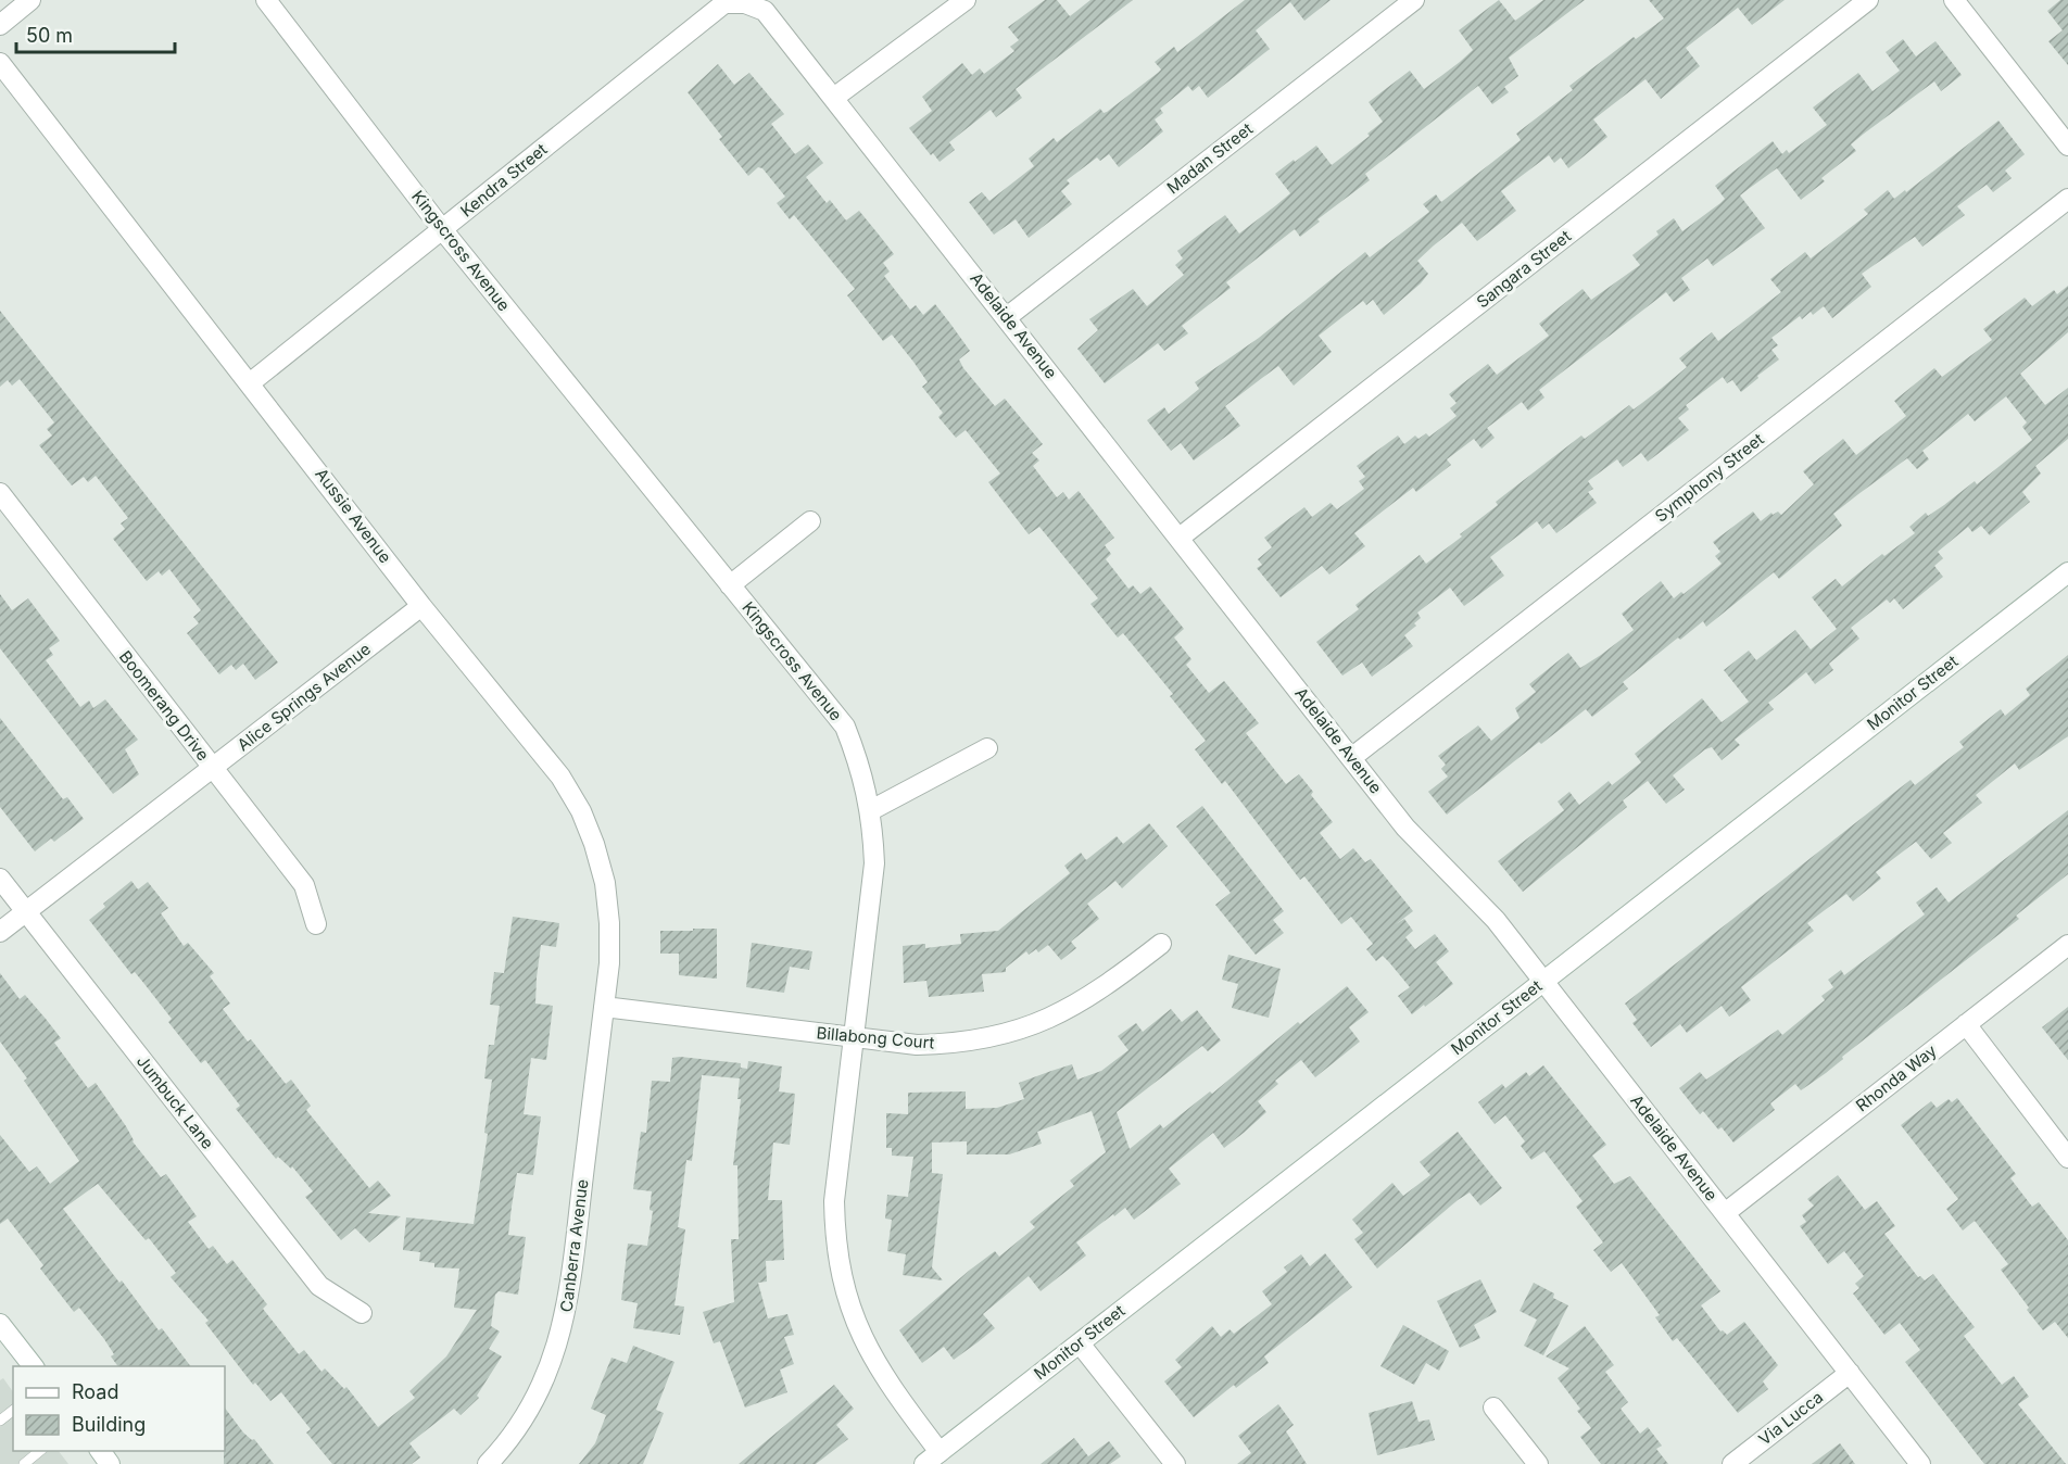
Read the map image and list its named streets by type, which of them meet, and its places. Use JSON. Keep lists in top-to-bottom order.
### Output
{
  "streets": {
    "street": [
      "Madan Street",
      "Kendra Street",
      "Kingscross Avenue",
      "Sangara Street",
      "Adelaide Avenue",
      "Symphony Street",
      "Aussie Avenue",
      "Monitor Street",
      "Alice Springs Avenue",
      "Boomerang Drive",
      "Billabong Court",
      "Rhonda Way",
      "Jumbuck Lane",
      "Canberra Avenue",
      "Via Lucca"
    ]
  },
  "crossings": [
    ["Madan Street", "Adelaide Avenue"],
    ["Kendra Street", "Kingscross Avenue"],
    ["Kendra Street", "Adelaide Avenue"],
    ["Kendra Street", "Aussie Avenue"],
    ["Kingscross Avenue", "Monitor Street"],
    ["Kingscross Avenue", "Billabong Court"],
    ["Sangara Street", "Adelaide Avenue"],
    ["Adelaide Avenue", "Symphony Street"],
    ["Adelaide Avenue", "Monitor Street"],
    ["Adelaide Avenue", "Rhonda Way"],
    ["Adelaide Avenue", "Via Lucca"],
    ["Aussie Avenue", "Alice Springs Avenue"],
    ["Aussie Avenue", "Billabong Court"],
    ["Aussie Avenue", "Canberra Avenue"],
    ["Alice Springs Avenue", "Boomerang Drive"],
    ["Alice Springs Avenue", "Jumbuck Lane"],
    ["Billabong Court", "Canberra Avenue"]
  ],
  "legend": ["Road", "Building"],
  "scale_bar": "50 m"
}
